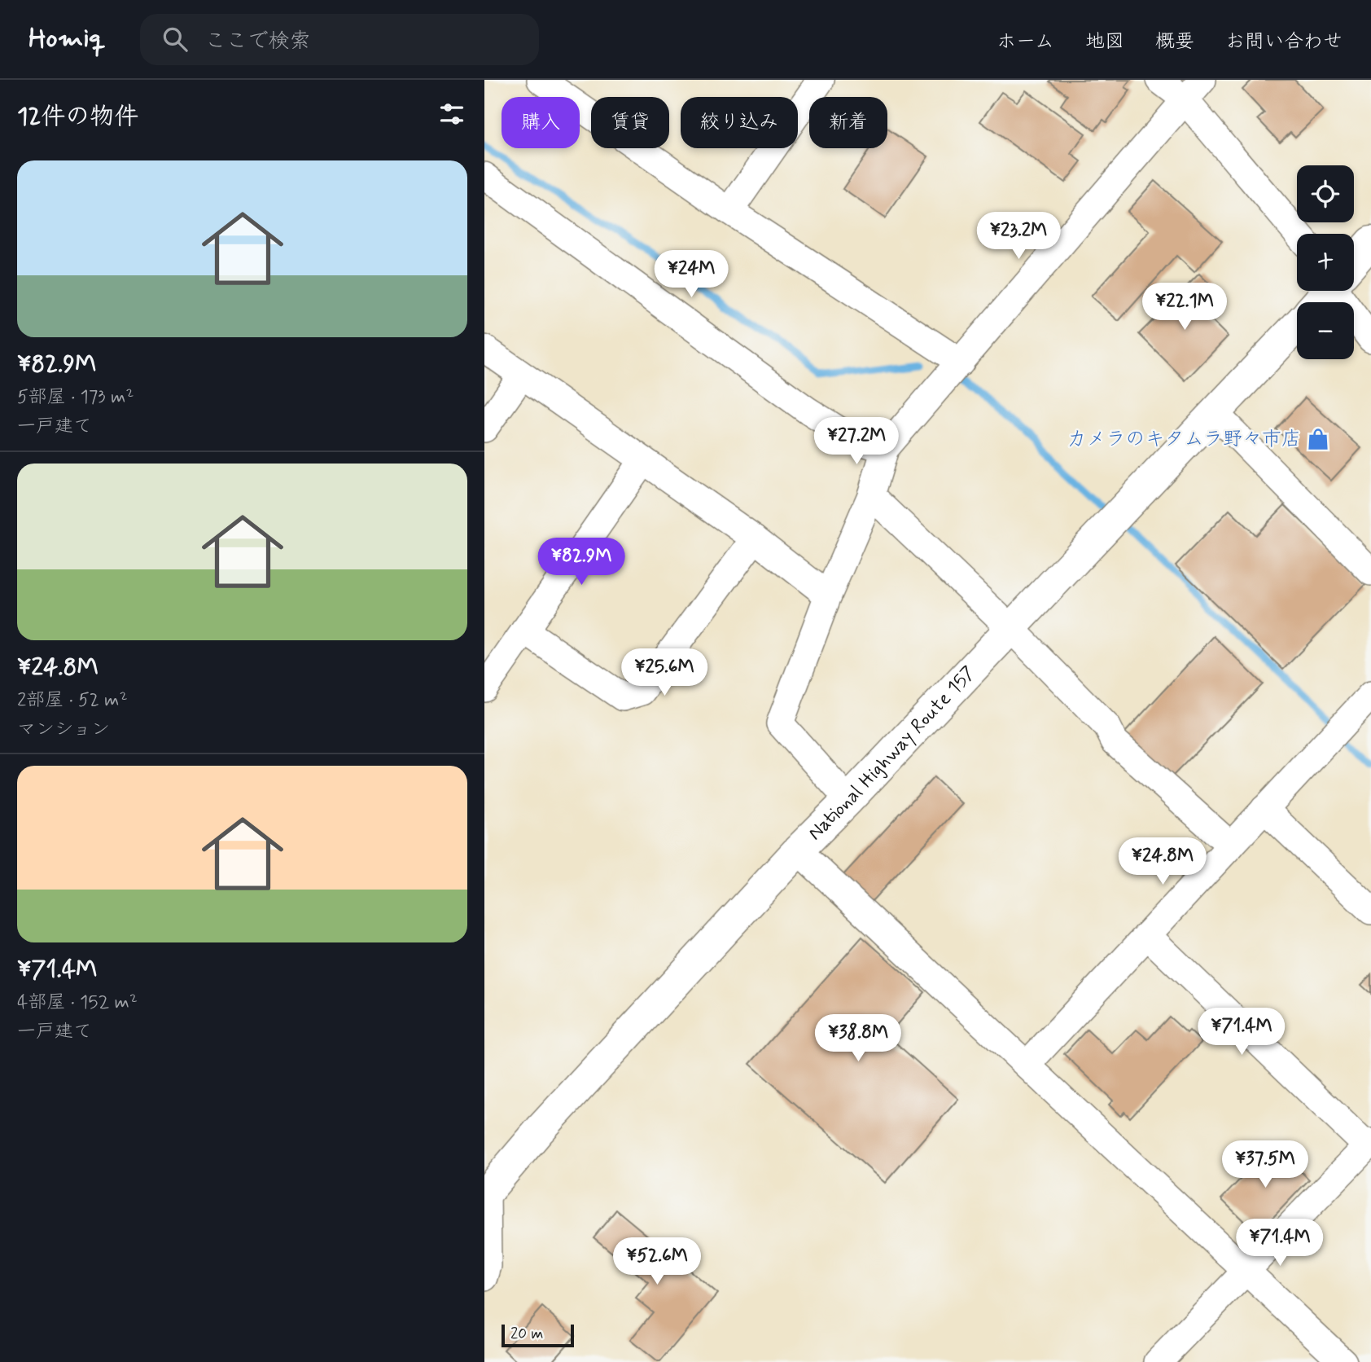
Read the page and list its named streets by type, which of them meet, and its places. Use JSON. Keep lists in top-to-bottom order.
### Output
{
  "streets": {
    "highway": ["National Highway Route 157"]
  },
  "places": {
    "shop": ["カメラのキタムラ野々市店"]
  },
  "scale_bar": "20 m",
  "page": {
    "header": "Homiq",
    "search": "ここで検索",
    "nav": [
      "ホーム",
      "地図",
      "概要",
      "お問い合わせ"
    ],
    "heading": "12件の物件",
    "chip": [
      "購入",
      "賃貸",
      "絞り込み",
      "新着"
    ],
    "list": [
      {
        "name": "¥82.9M",
        "note": "5部屋 · 173 m² · 一戸建て"
      },
      {
        "name": "¥24.8M",
        "note": "2部屋 · 52 m² · マンション"
      },
      {
        "name": "¥71.4M",
        "note": "4部屋 · 152 m² · 一戸建て"
      }
    ],
    "map_buttons": ["+", "−"],
    "price": [
      "¥23.2M",
      "¥24M",
      "¥22.1M",
      "¥27.2M",
      "¥82.9M",
      "¥25.6M",
      "¥24.8M",
      "¥71.4M",
      "¥38.8M",
      "¥37.5M",
      "¥71.4M",
      "¥52.6M"
    ],
    "scale": "20 m"
  }
}
